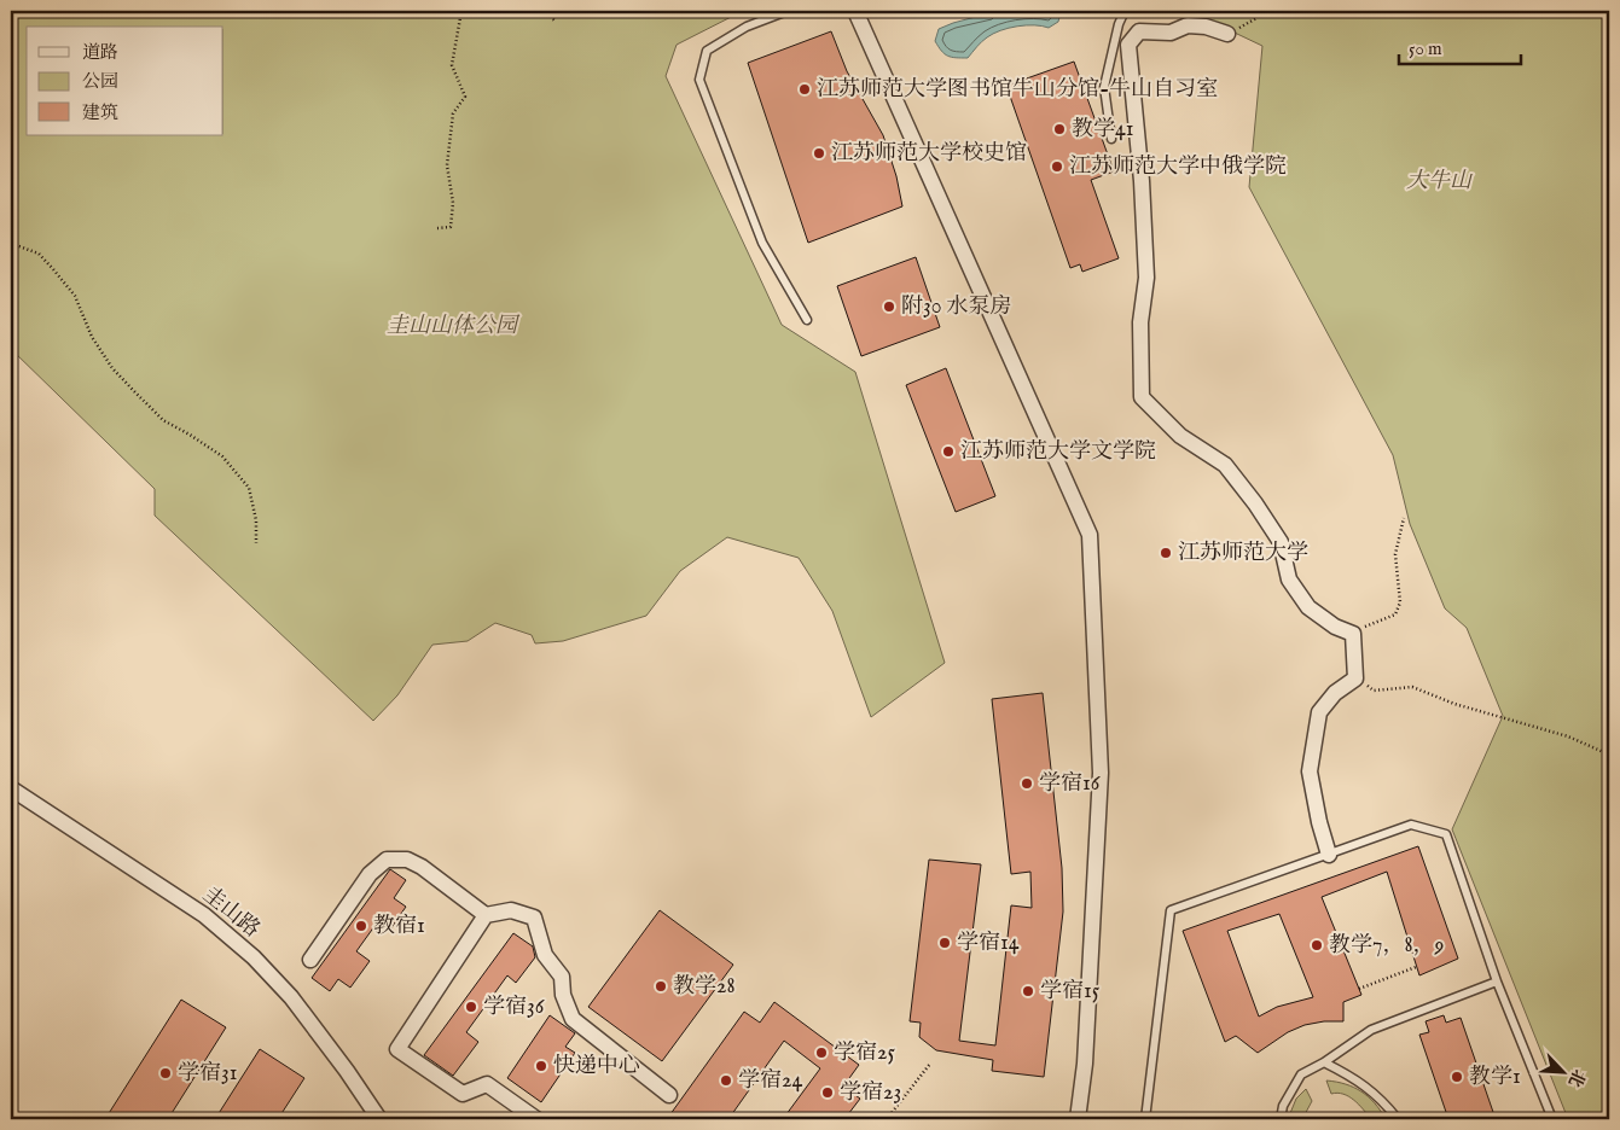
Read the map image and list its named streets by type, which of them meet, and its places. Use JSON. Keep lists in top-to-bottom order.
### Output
{
  "streets": {
    "street": ["圭山路"]
  },
  "parks": ["大牛山", "圭山山体公园"],
  "places": [
    "江苏师范大学图书馆牛山分馆-牛山自习室",
    "教学41",
    "江苏师范大学校史馆",
    "江苏师范大学中俄学院",
    "附30 水泵房",
    "江苏师范大学文学院",
    "江苏师范大学",
    "学宿16",
    "教宿1",
    "学宿14",
    "教学7，8，9",
    "教学28",
    "学宿15",
    "学宿36",
    "学宿25",
    "快递中心",
    "学宿31",
    "教学1",
    "学宿24",
    "学宿23"
  ],
  "legend": ["道路", "公园", "建筑"],
  "scale_bar": "50 m",
  "north": "bottom right"
}
